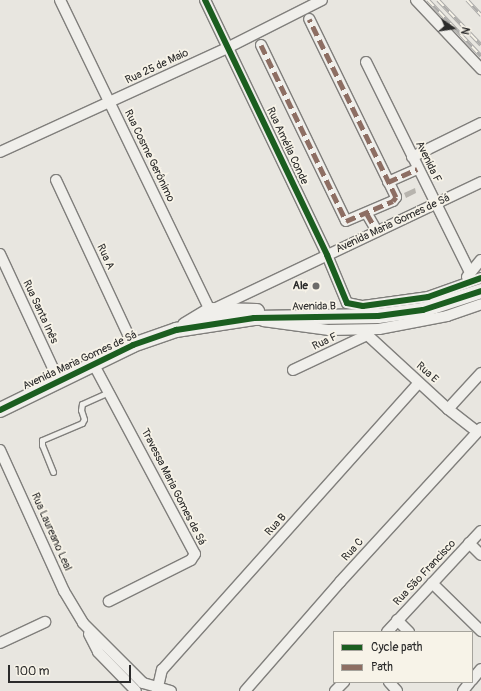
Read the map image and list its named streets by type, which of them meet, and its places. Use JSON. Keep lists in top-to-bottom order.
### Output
{
  "streets": {
    "street": [
      "Rua 25 de Maio",
      "Rua Amélia Conde",
      "Rua Cosme Gerônimo",
      "Avenida F",
      "Avenida Maria Gomes de Sá",
      "Rua A",
      "Avenida B",
      "Rua Santa Inês",
      "Rua F",
      "Rua E",
      "Travessa Maria Gomes de Sá",
      "Rua B",
      "Rua Laureano Leal",
      "Rua C",
      "Rua São Francisco"
    ]
  },
  "crossings": [
    ["Rua 25 de Maio", "Rua Amélia Conde"],
    ["Rua 25 de Maio", "Rua Cosme Gerônimo"],
    ["Rua Amélia Conde", "Avenida Maria Gomes de Sá"],
    ["Rua Cosme Gerônimo", "Avenida Maria Gomes de Sá"],
    ["Rua Cosme Gerônimo", "Avenida B"],
    ["Avenida F", "Avenida Maria Gomes de Sá"],
    ["Avenida Maria Gomes de Sá", "Rua A"],
    ["Avenida Maria Gomes de Sá", "Avenida B"],
    ["Avenida Maria Gomes de Sá", "Rua Santa Inês"],
    ["Avenida Maria Gomes de Sá", "Travessa Maria Gomes de Sá"],
    ["Avenida B", "Rua F"],
    ["Rua F", "Rua E"],
    ["Rua E", "Rua B"],
    ["Rua E", "Rua C"],
    ["Rua B", "Rua Laureano Leal"]
  ],
  "places": ["Ale"],
  "legend": ["Cycle path", "Path"],
  "scale_bar": "100 m",
  "north": "right"
}
